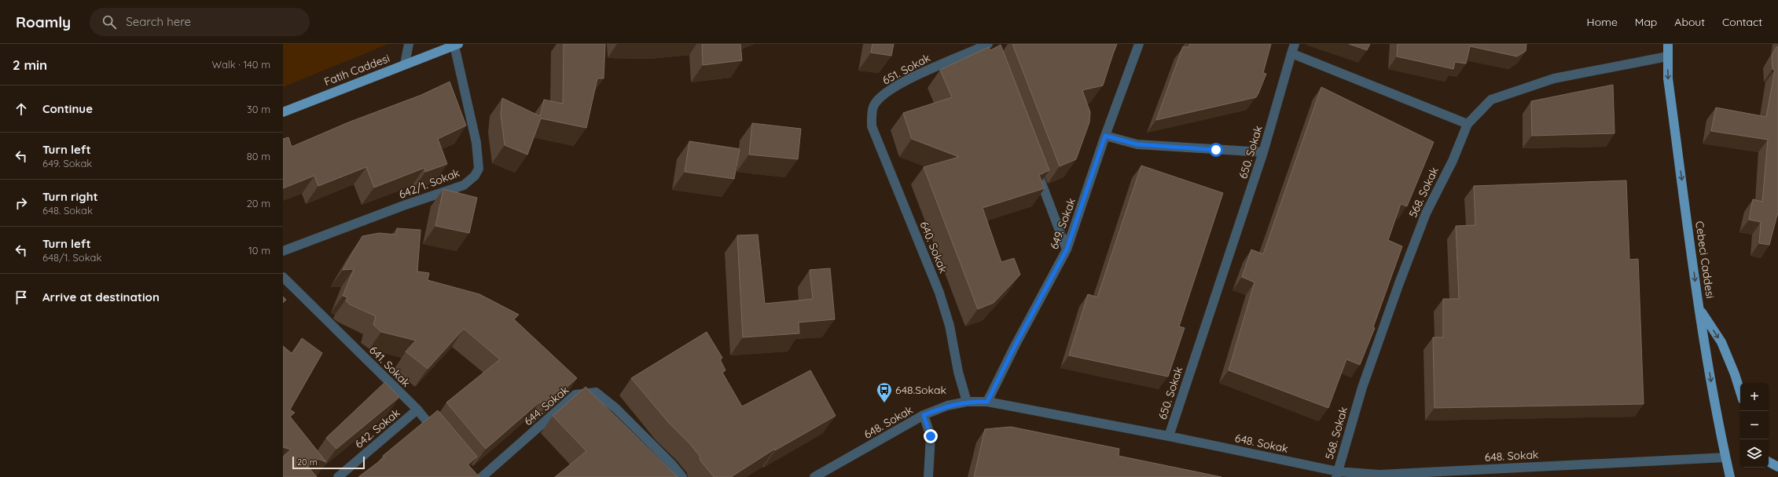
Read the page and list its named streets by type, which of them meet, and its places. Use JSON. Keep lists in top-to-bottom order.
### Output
{
  "streets": {
    "main road": ["Fatih Caddesi", "Cebeci Caddesi"],
    "street": [
      "651. Sokak",
      "650. Sokak",
      "642/1. Sokak",
      "568. Sokak",
      "649. Sokak",
      "640. Sokak",
      "641. Sokak",
      "644. Sokak",
      "648. Sokak",
      "642. Sokak"
    ]
  },
  "crossings": [
    ["651. Sokak", "640. Sokak"],
    ["Fatih Caddesi", "642/1. Sokak"],
    ["650. Sokak", "648. Sokak"],
    ["568. Sokak", "Cebeci Caddesi"],
    ["568. Sokak", "648. Sokak"],
    ["649. Sokak", "648. Sokak"],
    ["640. Sokak", "648. Sokak"],
    ["Cebeci Caddesi", "648. Sokak"],
    ["641. Sokak", "642. Sokak"]
  ],
  "one_way": ["Cebeci Caddesi"],
  "places": {
    "bus stop": ["648.Sokak"]
  },
  "scale_bar": "20 m",
  "page": {
    "header": "Roamly",
    "search": "Search here",
    "nav": [
      "Home",
      "Map",
      "About",
      "Contact"
    ],
    "heading": ["2 min", "Walk · 140 m"],
    "list": [
      ["Continue", "30 m"],
      ["Turn left", "649. Sokak", "80 m"],
      ["Turn right", "648. Sokak", "20 m"],
      ["Turn left", "648/1. Sokak", "10 m"],
      "Arrive at destination"
    ],
    "map_buttons": ["+", "−"],
    "scale": "20 m"
  }
}
